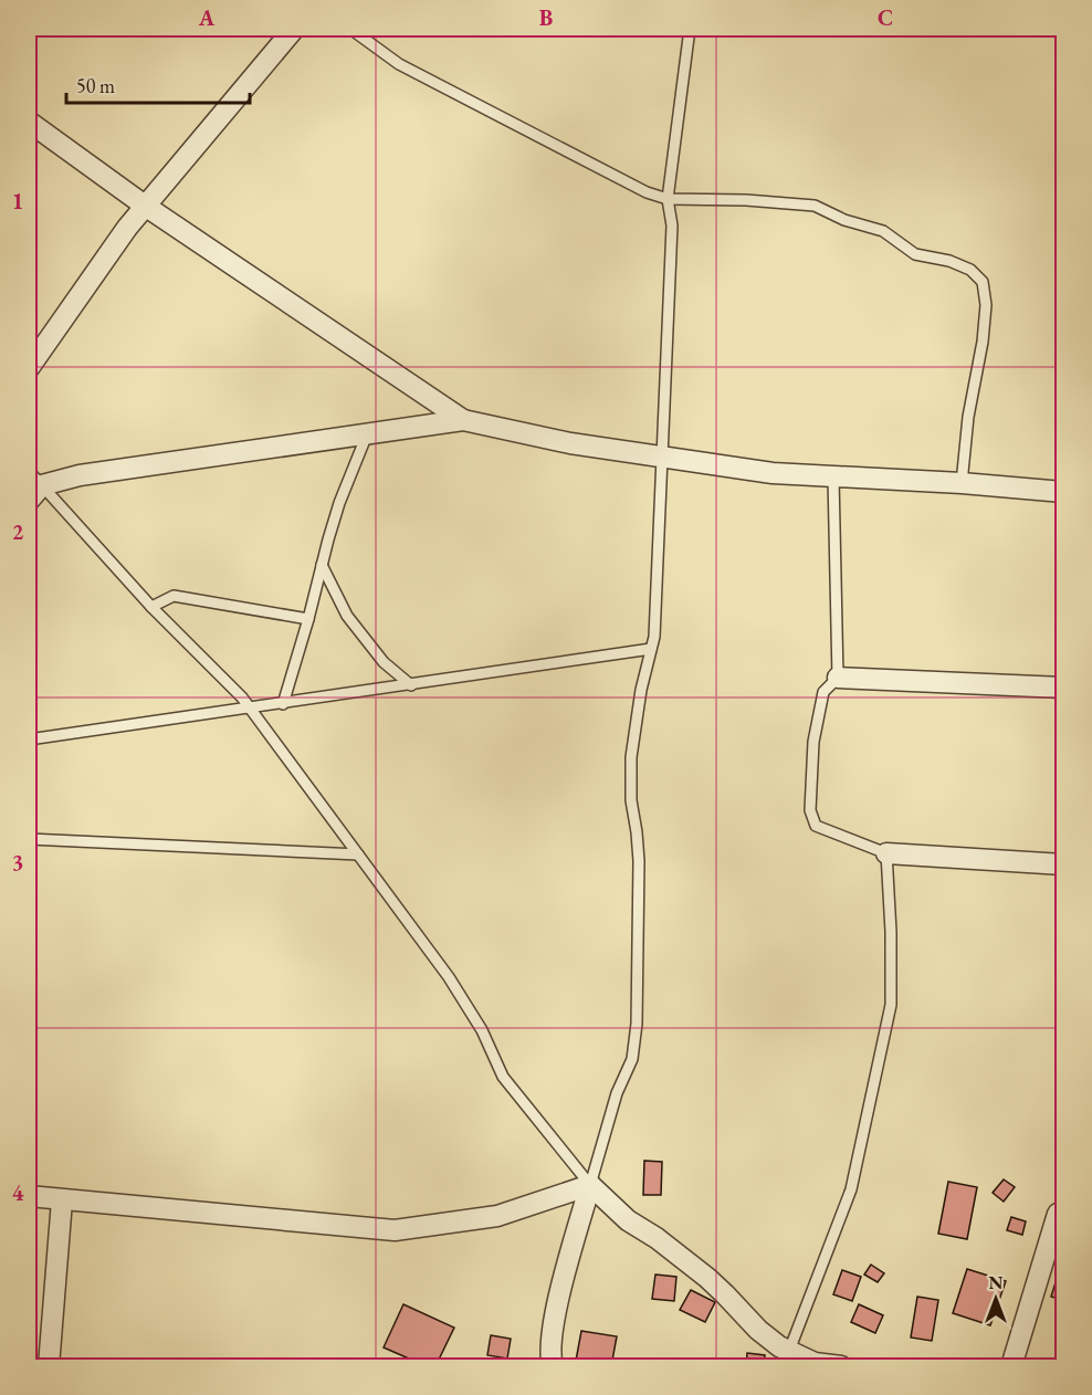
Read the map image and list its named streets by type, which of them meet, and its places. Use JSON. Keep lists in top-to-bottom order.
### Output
{
  "scale_bar": "50 m",
  "north": "top",
  "grid": {
    "columns": ["A", "B", "C"],
    "rows": [
      "1",
      "2",
      "3",
      "4"
    ]
  }
}
